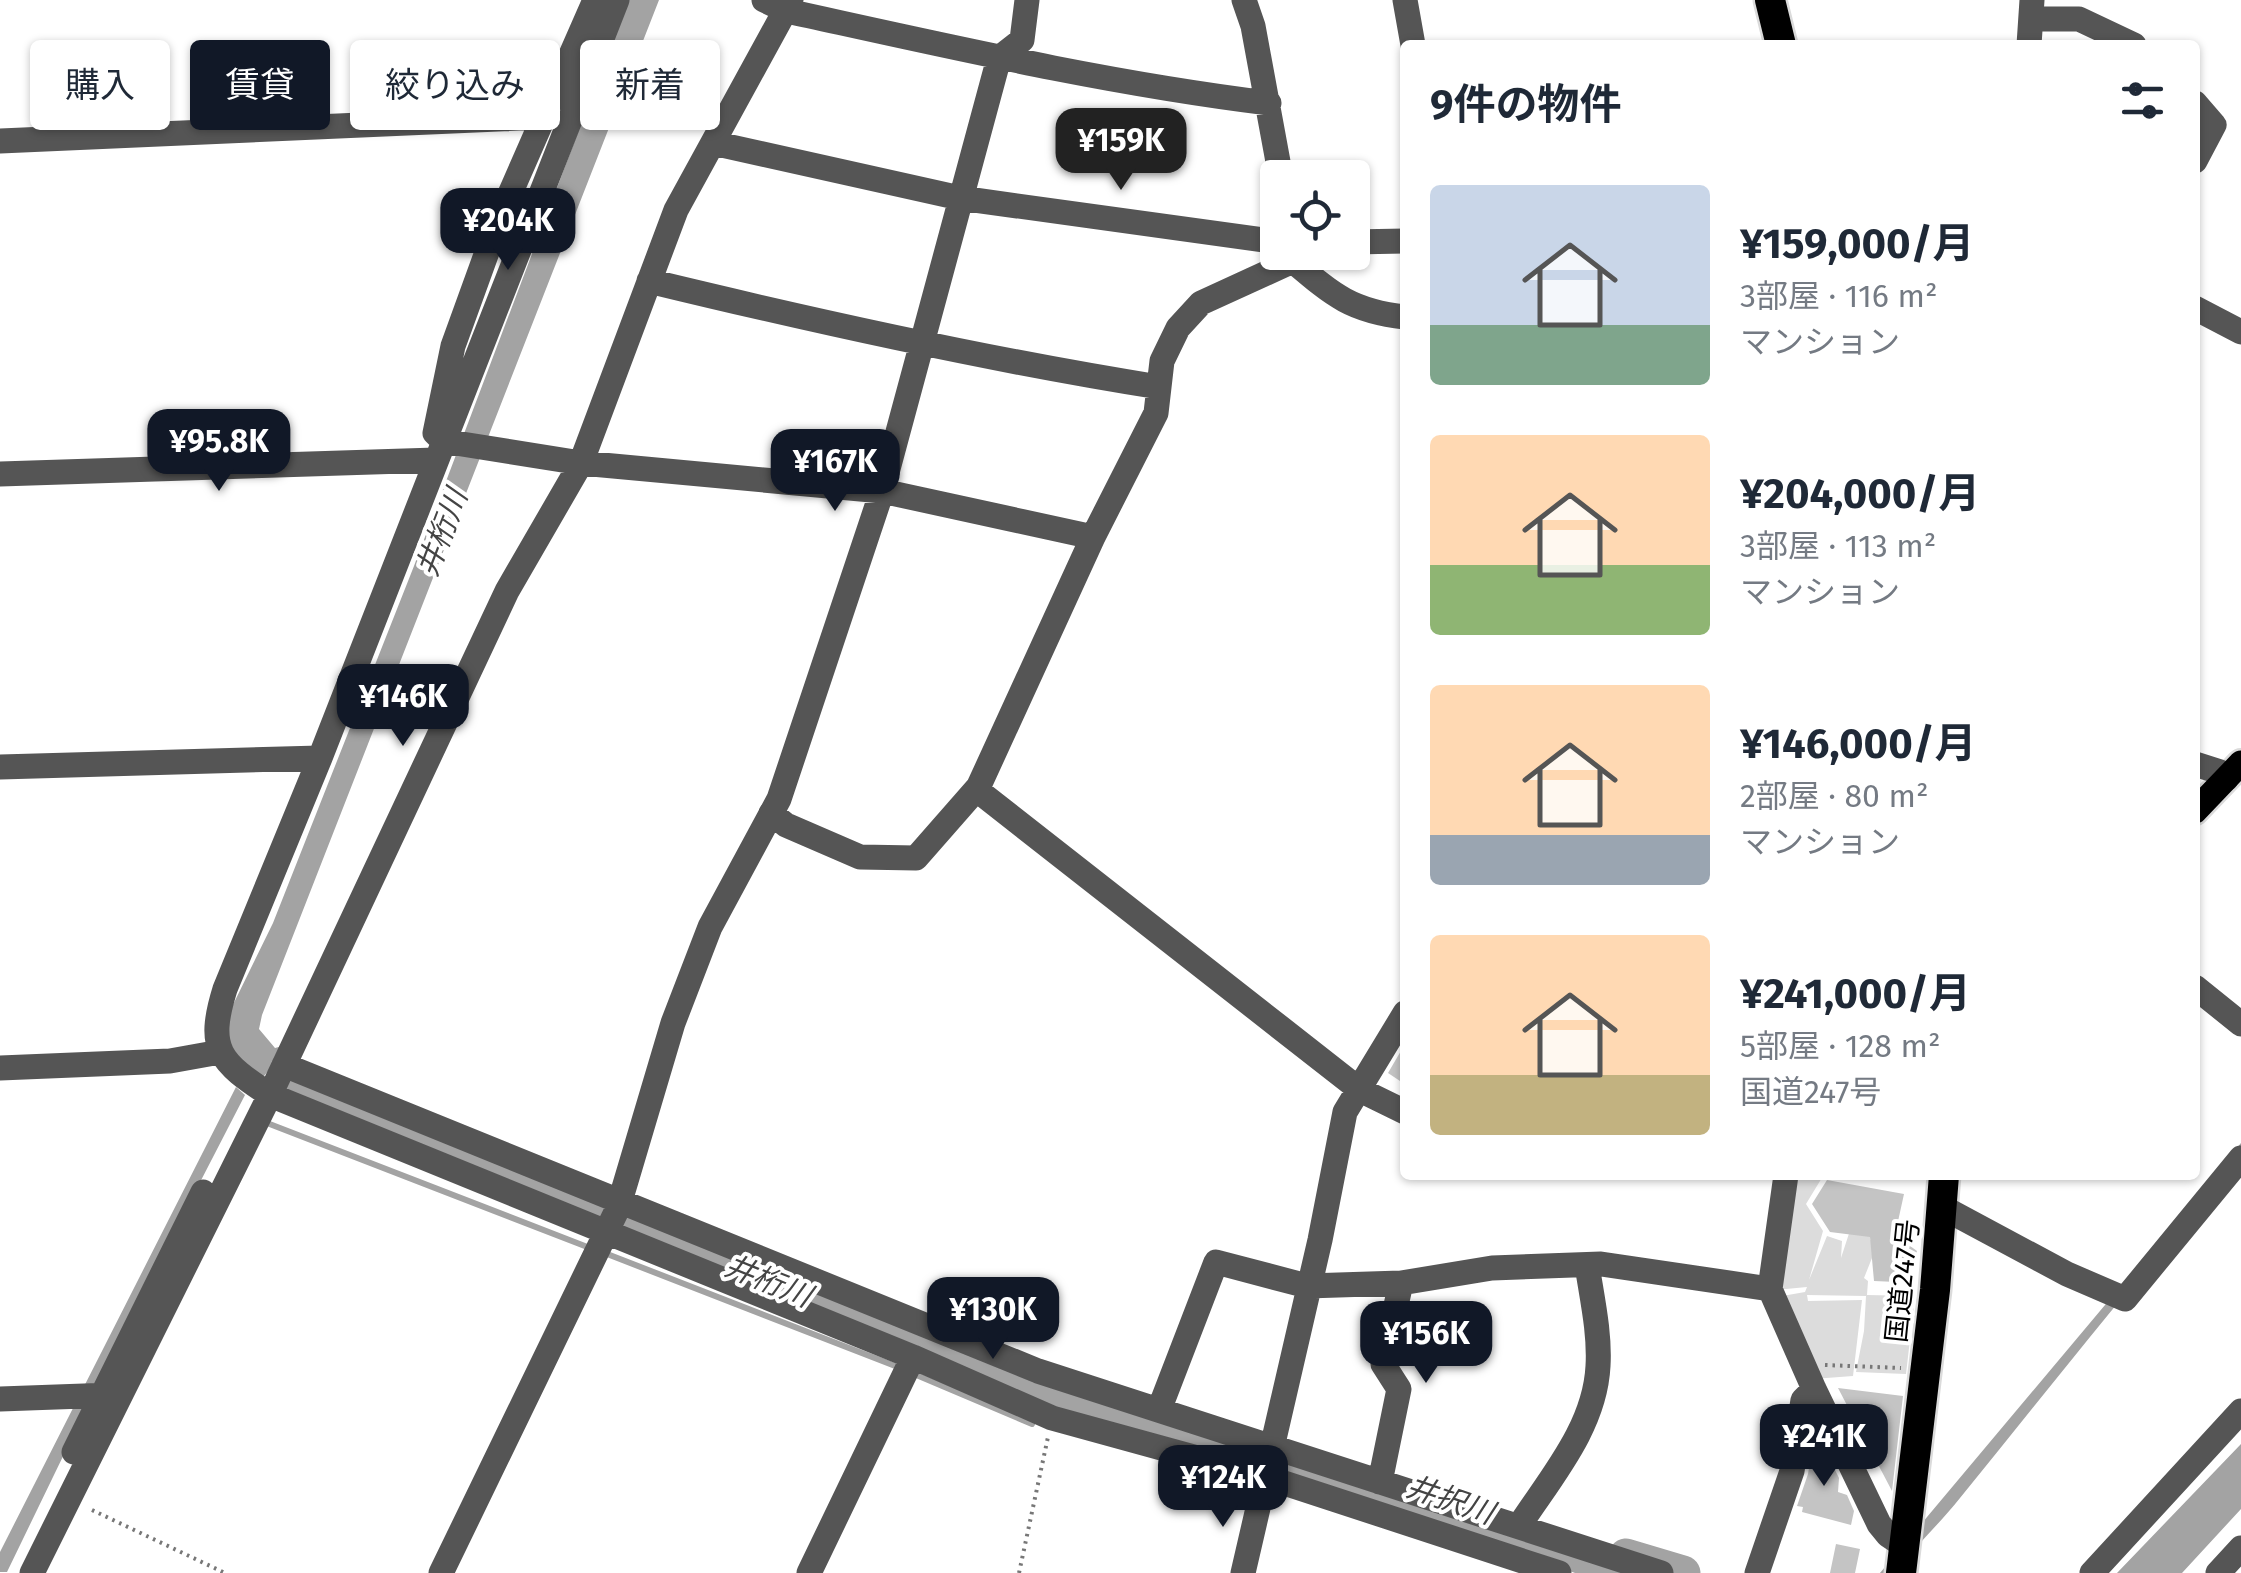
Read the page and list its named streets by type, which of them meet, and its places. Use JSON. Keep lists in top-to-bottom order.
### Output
{
  "streets": {
    "highway": ["国道247号"]
  },
  "water": ["井桁川", "井択川"],
  "page": {
    "chip": [
      "購入",
      "賃貸",
      "絞り込み",
      "新着"
    ],
    "heading": "9件の物件",
    "price": [
      "¥159K",
      "¥204K",
      "¥95.8K",
      "¥167K",
      "¥146K",
      "¥130K",
      "¥156K",
      "¥241K",
      "¥124K"
    ],
    "list": [
      {
        "name": "¥159,000/月",
        "note": "3部屋 · 116 m² · マンション"
      },
      {
        "name": "¥204,000/月",
        "note": "3部屋 · 113 m² · マンション"
      },
      {
        "name": "¥146,000/月",
        "note": "2部屋 · 80 m² · マンション"
      },
      {
        "name": "¥241,000/月",
        "note": "5部屋 · 128 m² · 国道247号"
      }
    ]
  }
}
